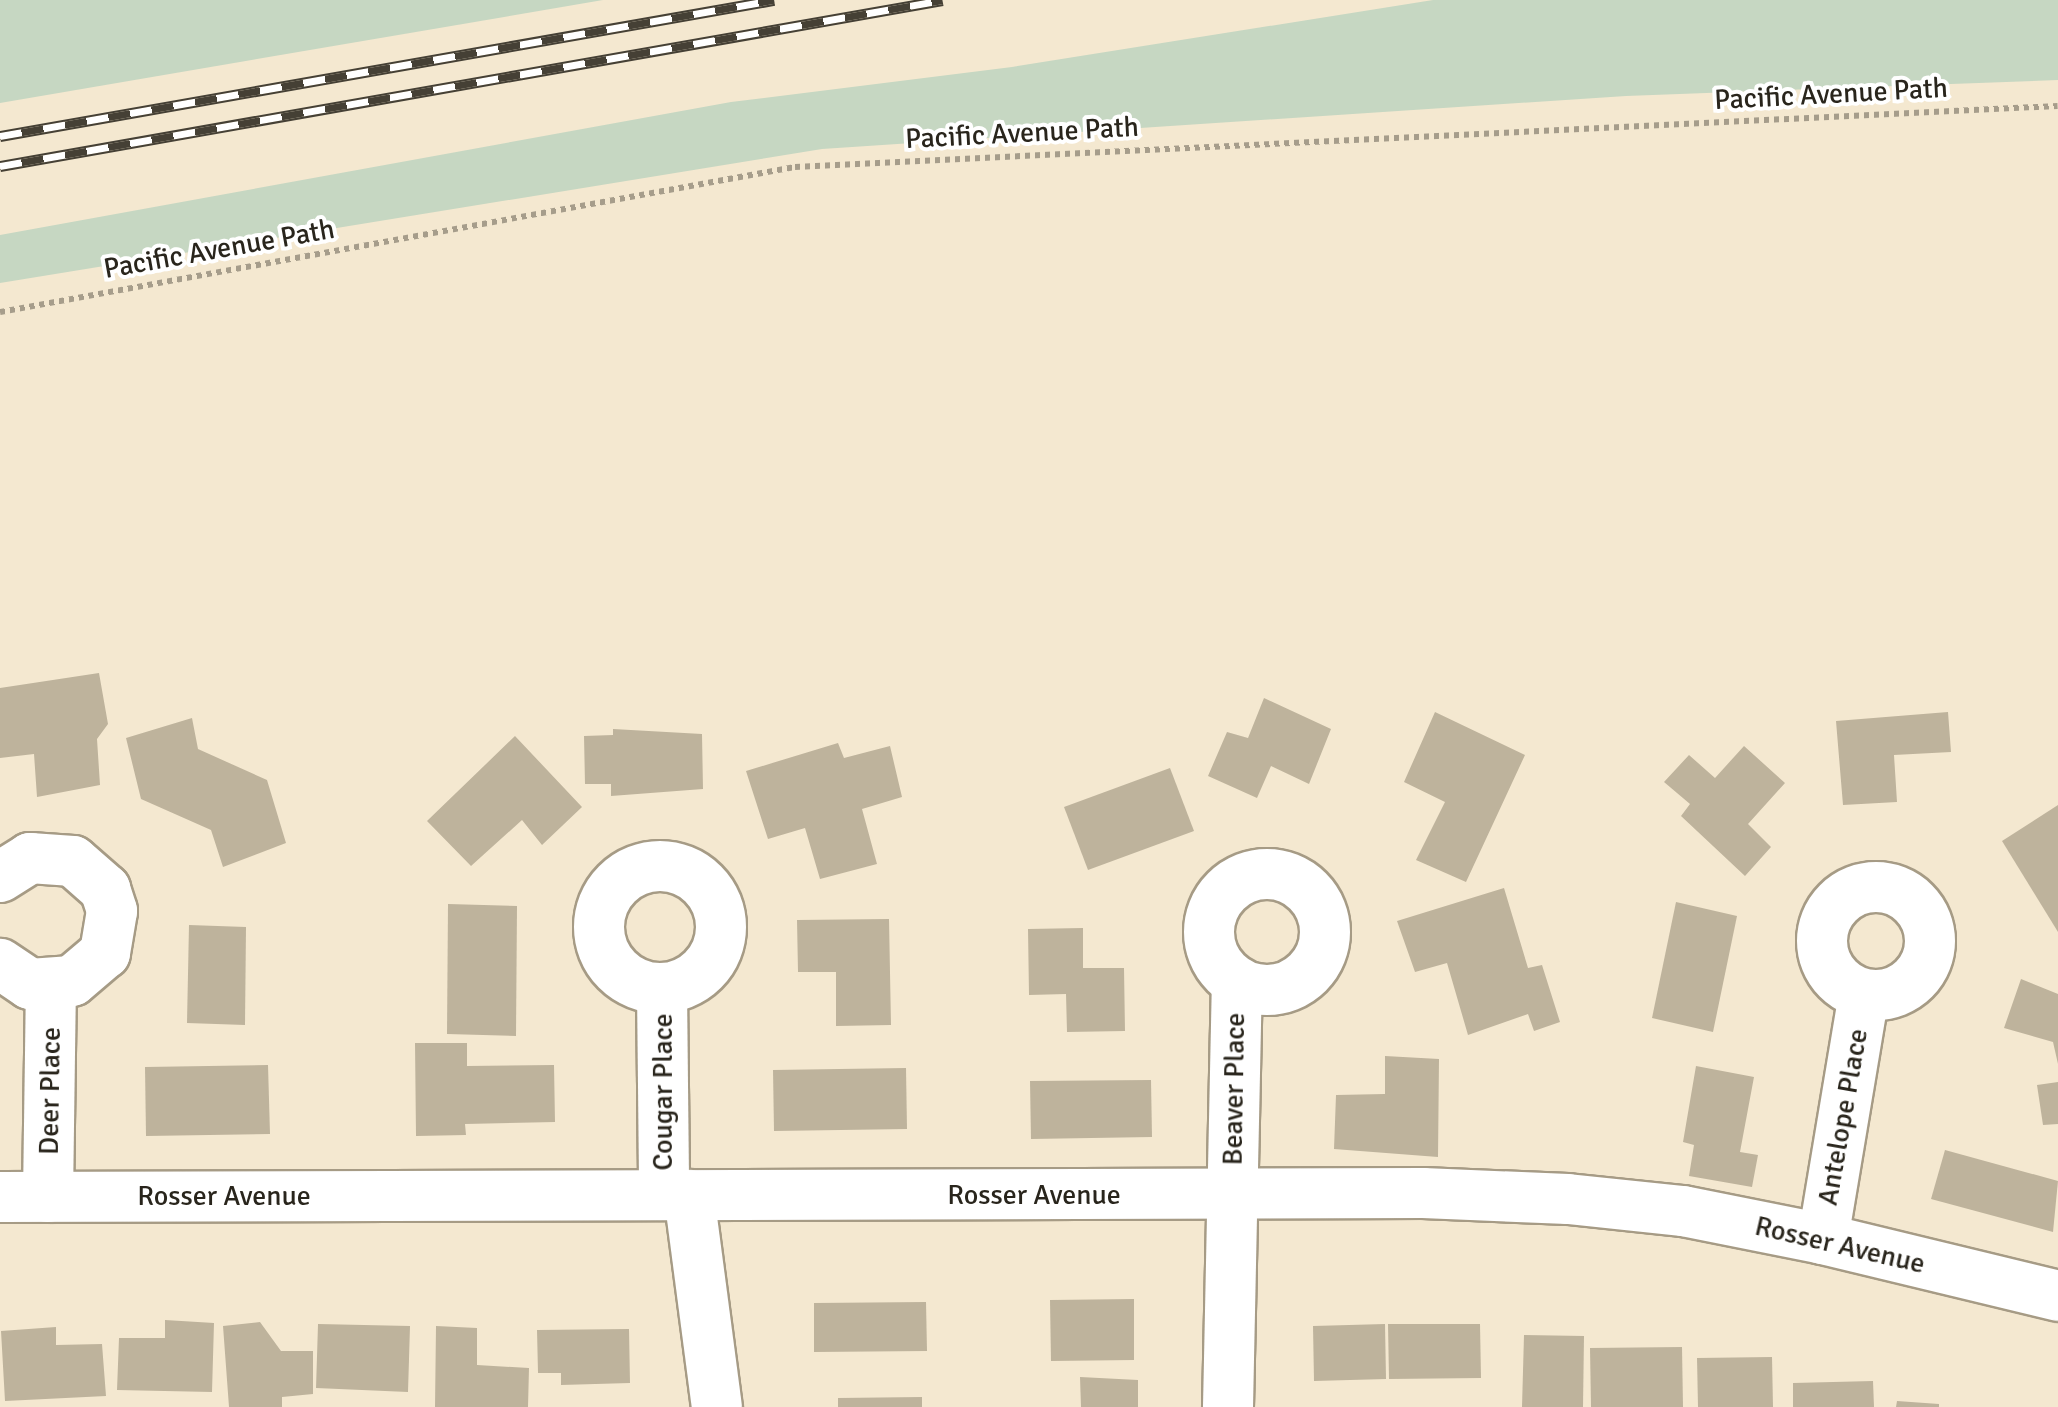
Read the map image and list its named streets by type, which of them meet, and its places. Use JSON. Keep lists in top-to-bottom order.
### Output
{
  "streets": {
    "street": [
      "Beaver Place",
      "Deer Place",
      "Cougar Place",
      "Antelope Place",
      "Rosser Avenue"
    ],
    "path": ["Pacific Avenue Path"]
  },
  "crossings": [
    ["Beaver Place", "Rosser Avenue"],
    ["Deer Place", "Rosser Avenue"],
    ["Cougar Place", "Rosser Avenue"],
    ["Antelope Place", "Rosser Avenue"]
  ]
}
